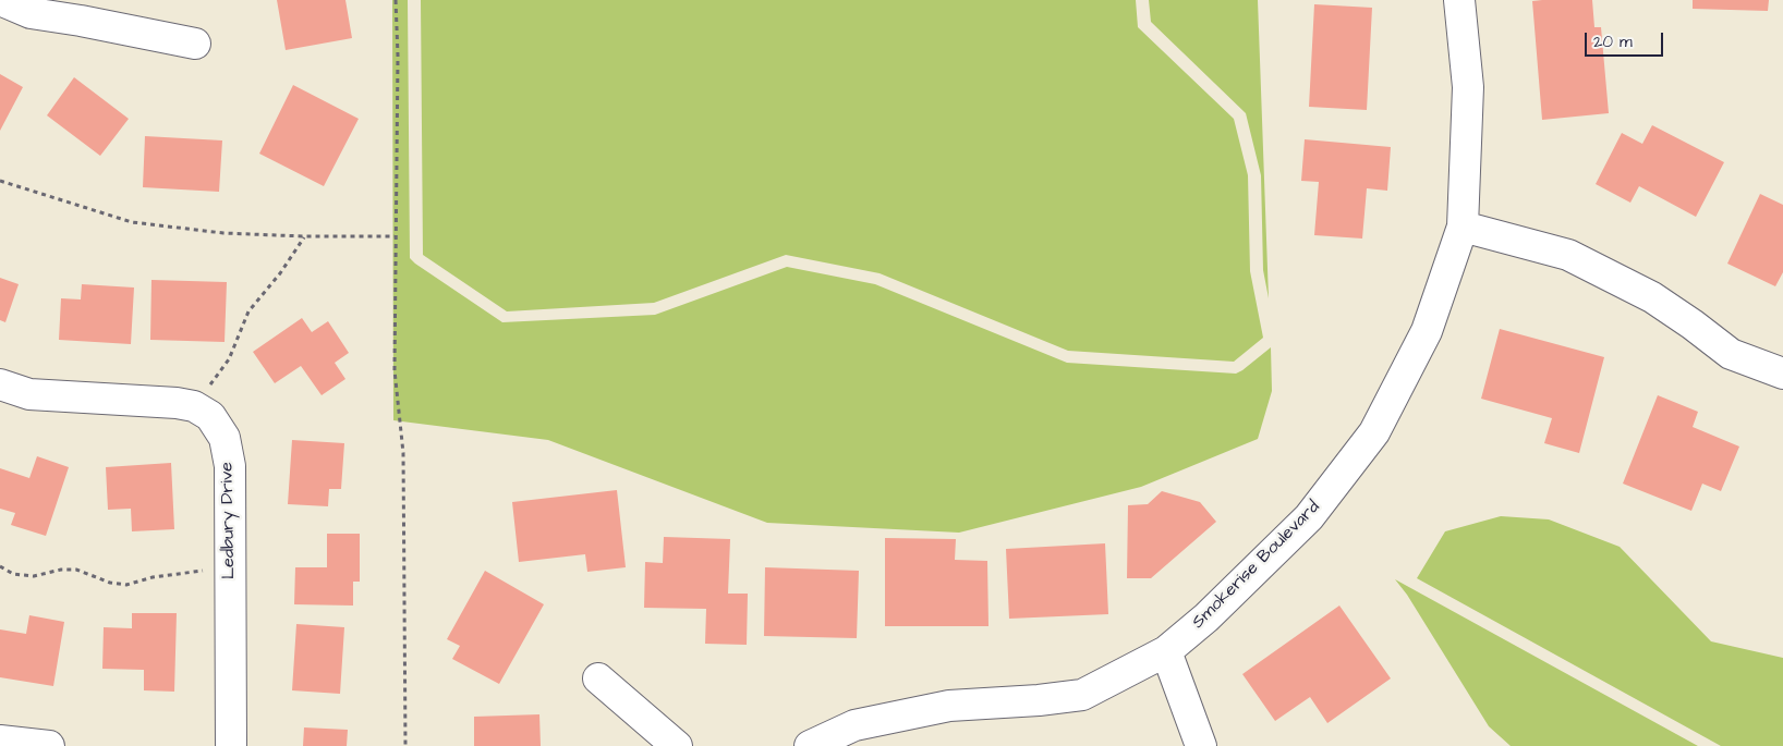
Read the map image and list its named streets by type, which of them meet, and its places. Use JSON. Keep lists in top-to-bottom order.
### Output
{
  "streets": {
    "street": ["Ledbury Drive", "Smokerise Boulevard"]
  },
  "scale_bar": "20 m"
}
